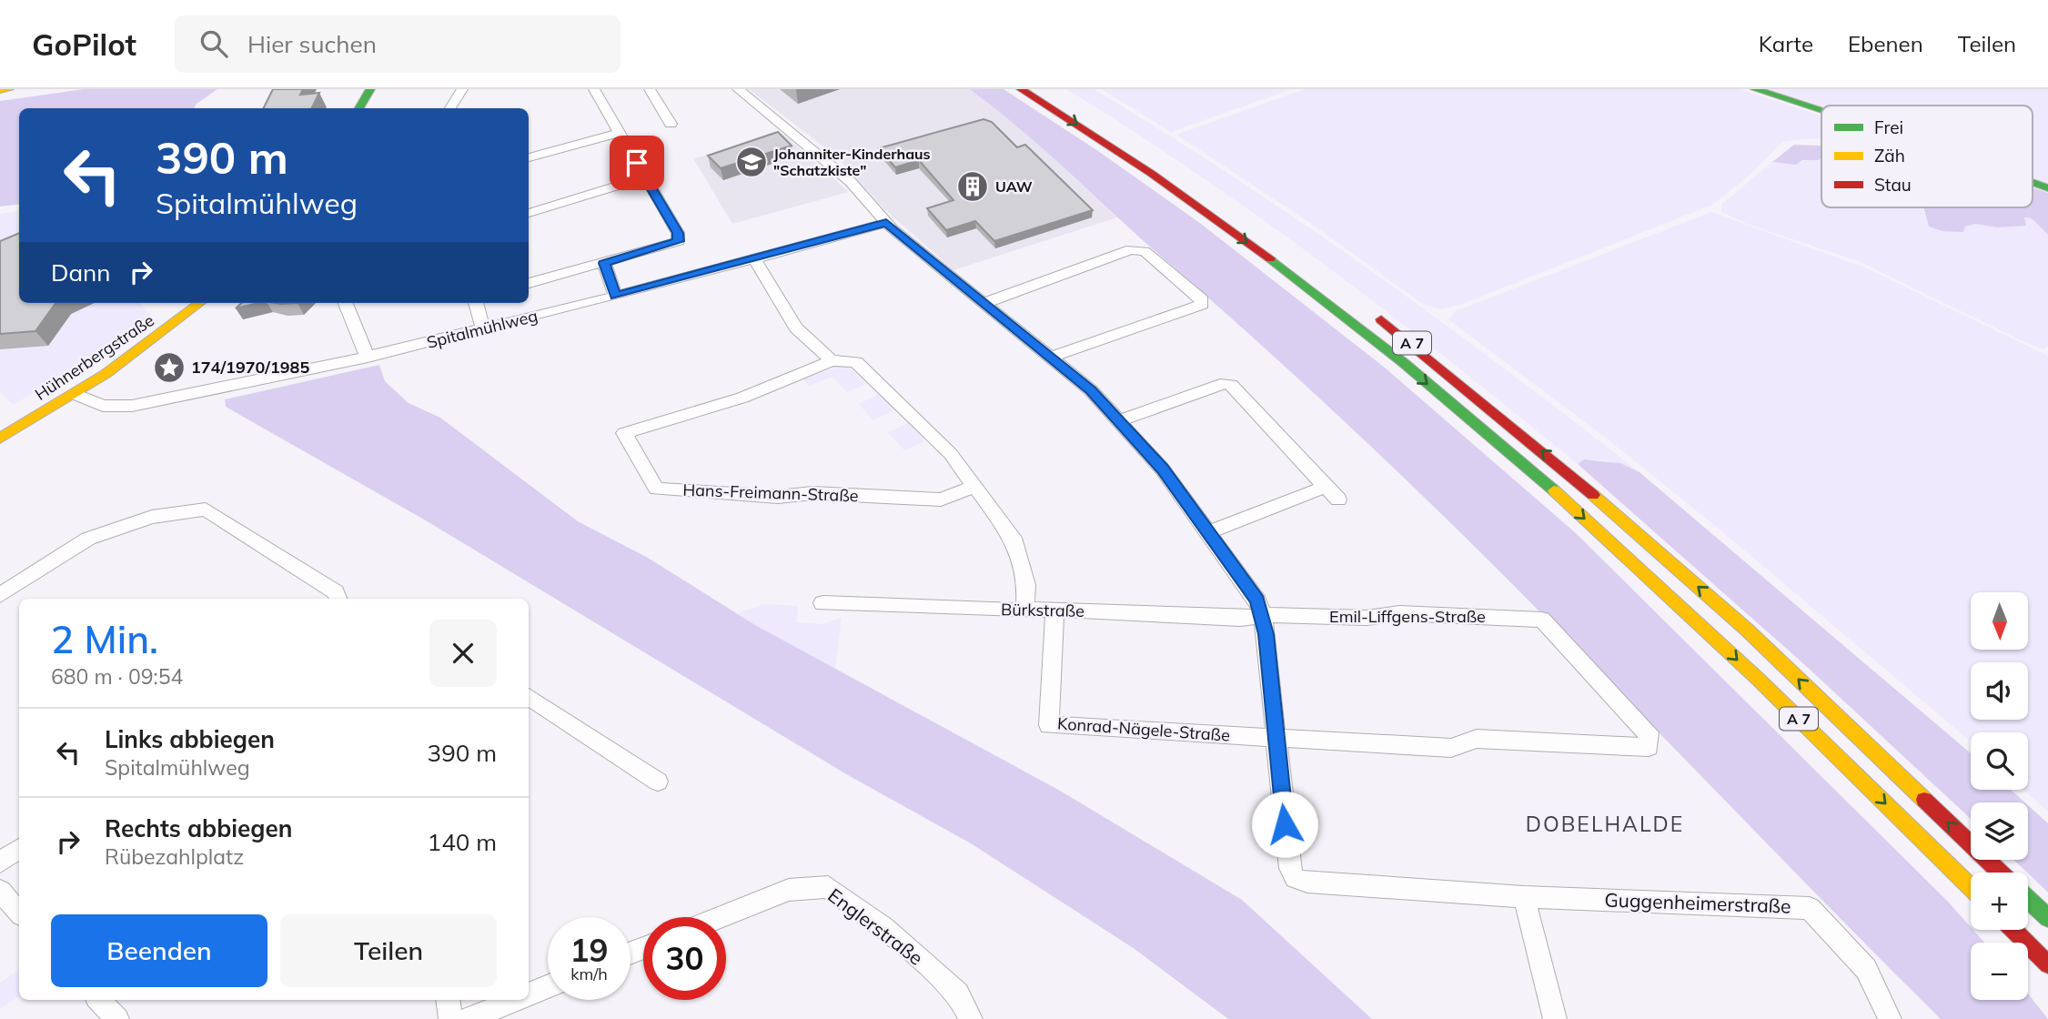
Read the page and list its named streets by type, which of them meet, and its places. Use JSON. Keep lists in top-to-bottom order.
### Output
{
  "streets": {
    "main road": ["A 7", "Hühnerbergstraße"],
    "street": [
      "Spitalmühlweg",
      "Hans-Freimann-Straße",
      "Bürkstraße",
      "Emil-Liffgens-Straße",
      "Konrad-Nägele-Straße",
      "Guggenheimerstraße",
      "Englerstraße"
    ]
  },
  "crossings": [
    ["Spitalmühlweg", "Hühnerbergstraße"],
    ["Bürkstraße", "Emil-Liffgens-Straße"],
    ["Bürkstraße", "Konrad-Nägele-Straße"],
    ["Emil-Liffgens-Straße", "Konrad-Nägele-Straße"],
    ["Emil-Liffgens-Straße", "Guggenheimerstraße"],
    ["Konrad-Nägele-Straße", "Guggenheimerstraße"]
  ],
  "districts": ["DOBELHALDE"],
  "places": {
    "school or university": ["Johanniter-Kinderhaus \"Schatzkiste\""],
    "building": ["UAW"],
    "place": ["174/1970/1985"]
  },
  "legend": ["Frei", "Zäh", "Stau"],
  "north": "bottom",
  "page": {
    "header": "GoPilot",
    "search": "Hier suchen",
    "nav": ["Karte", "Ebenen", "Teilen"],
    "turn": ["390 m", "Spitalmühlweg"],
    "then": "Dann",
    "map_buttons": ["+", "−"],
    "heading": ["2 Min.", "680 m · 09:54"],
    "list": [
      {
        "name": "Links abbiegen",
        "note": "Spitalmühlweg",
        "value": "390 m"
      },
      {
        "name": "Rechts abbiegen",
        "note": "Rübezahlplatz",
        "value": "140 m"
      }
    ],
    "buttons": ["Beenden", "Teilen"],
    "speed": "19 km/h",
    "limit": "30"
  }
}
